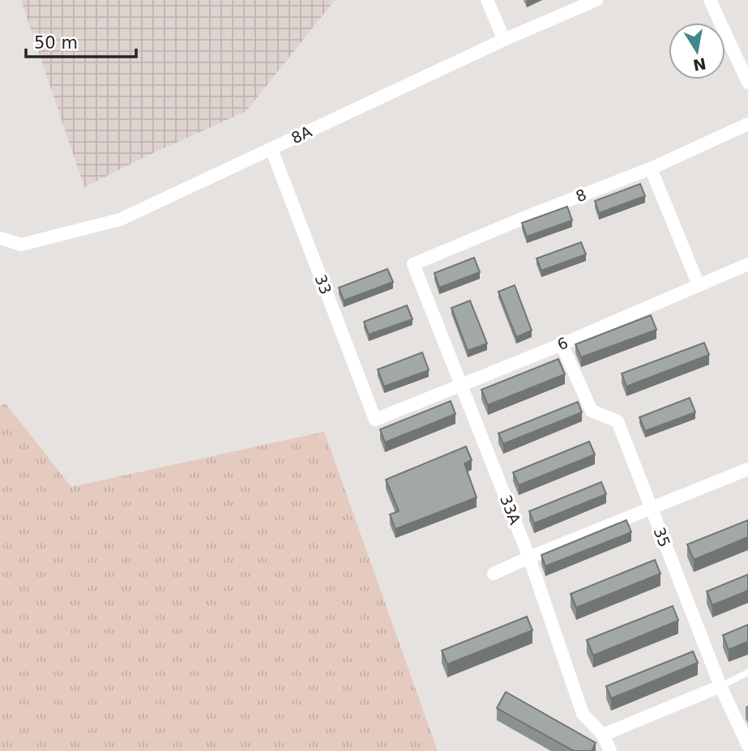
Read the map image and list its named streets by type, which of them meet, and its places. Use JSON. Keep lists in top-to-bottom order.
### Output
{
  "streets": {
    "street": [
      "8A",
      "8",
      "33",
      "6",
      "33A",
      "35"
    ]
  },
  "crossings": [
    ["8A", "33"],
    ["8", "33A"],
    ["33", "6"],
    ["6", "33A"],
    ["6", "35"]
  ],
  "scale_bar": "50 m",
  "north": "bottom"
}
